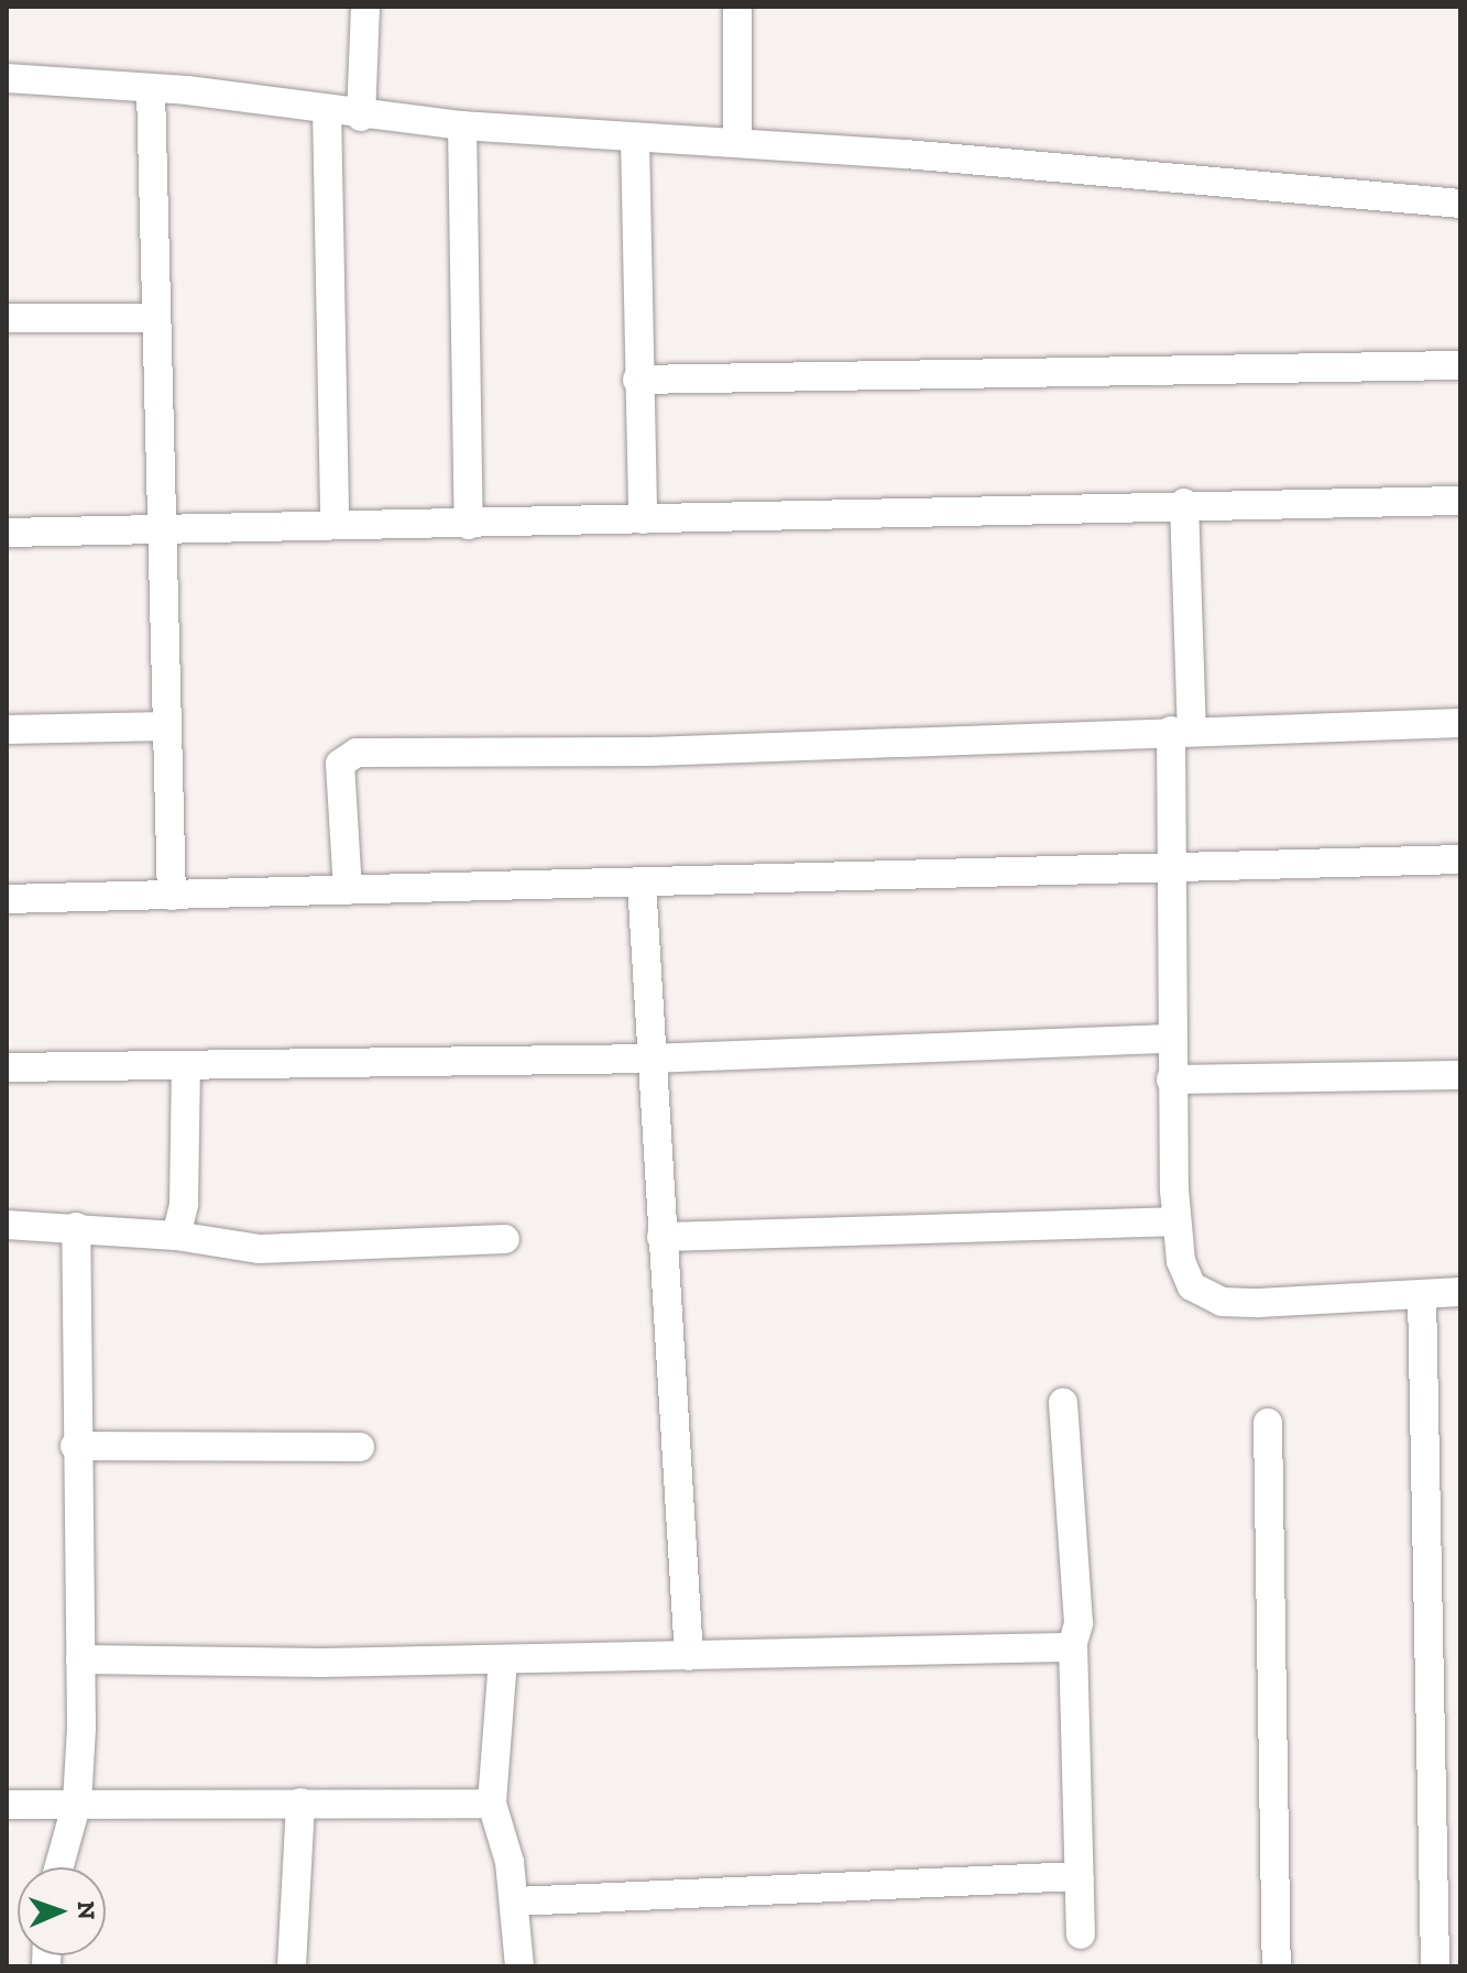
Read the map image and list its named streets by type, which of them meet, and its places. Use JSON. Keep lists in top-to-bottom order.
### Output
{
  "north": "right"
}
